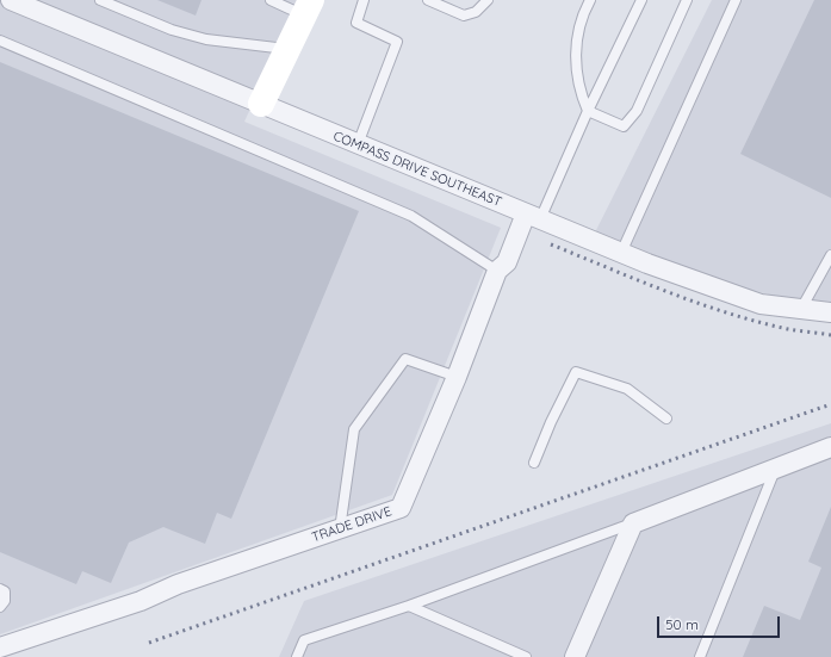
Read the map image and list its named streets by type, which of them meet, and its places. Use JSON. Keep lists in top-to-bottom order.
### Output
{
  "streets": {
    "street": ["COMPASS DRIVE SOUTHEAST", "TRADE DRIVE"]
  },
  "crossings": [
    ["COMPASS DRIVE SOUTHEAST", "TRADE DRIVE"]
  ],
  "scale_bar": "50 m"
}
